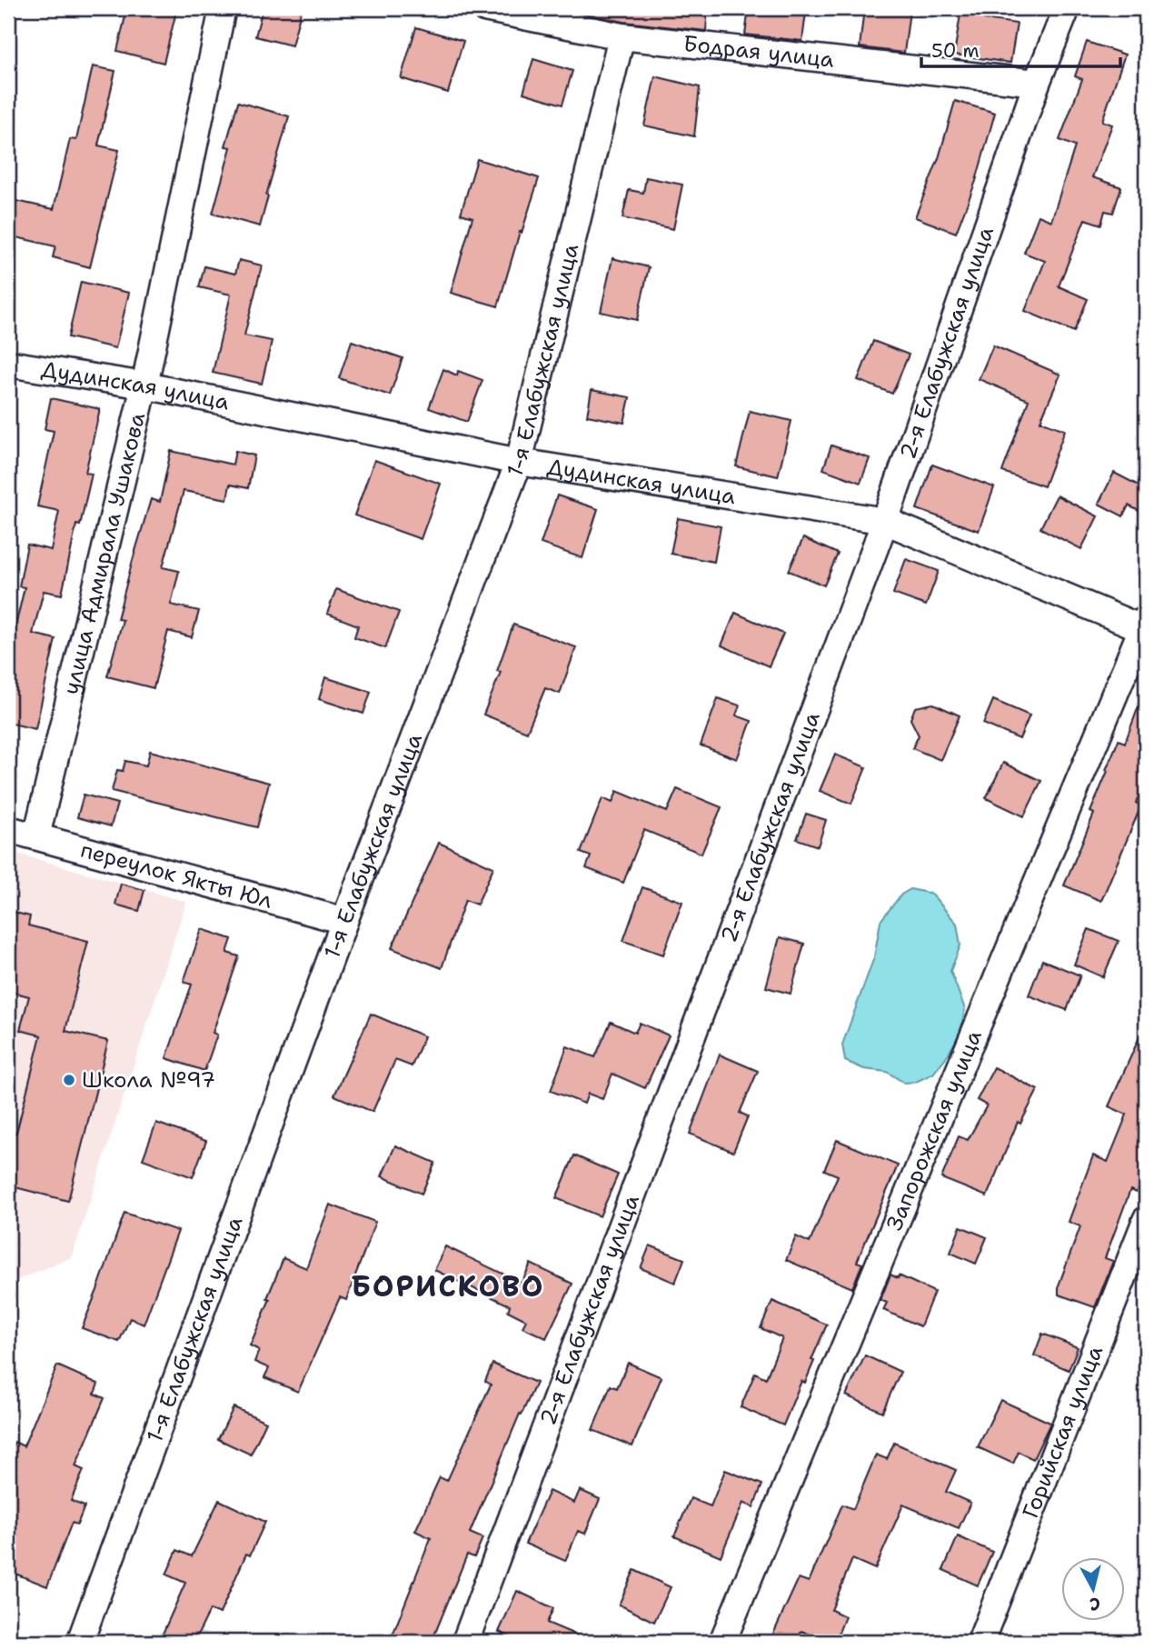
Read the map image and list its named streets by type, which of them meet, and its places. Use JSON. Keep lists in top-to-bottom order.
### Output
{
  "streets": {
    "street": [
      "Бодрая улица",
      "2-я Елабужская улица",
      "1-я Елабужская улица",
      "Дудинская улица",
      "улица Адмирала Ушакова",
      "переулок Якты Юл",
      "Запорожская улица",
      "Горийская улица"
    ]
  },
  "crossings": [
    ["Бодрая улица", "2-я Елабужская улица"],
    ["Бодрая улица", "1-я Елабужская улица"],
    ["2-я Елабужская улица", "Дудинская улица"],
    ["1-я Елабужская улица", "Дудинская улица"],
    ["1-я Елабужская улица", "переулок Якты Юл"],
    ["Дудинская улица", "улица Адмирала Ушакова"],
    ["Дудинская улица", "Запорожская улица"],
    ["улица Адмирала Ушакова", "переулок Якты Юл"]
  ],
  "districts": ["БОРИСКОВО"],
  "places": ["Школа №97"],
  "scale_bar": "50 m",
  "north": "bottom"
}
